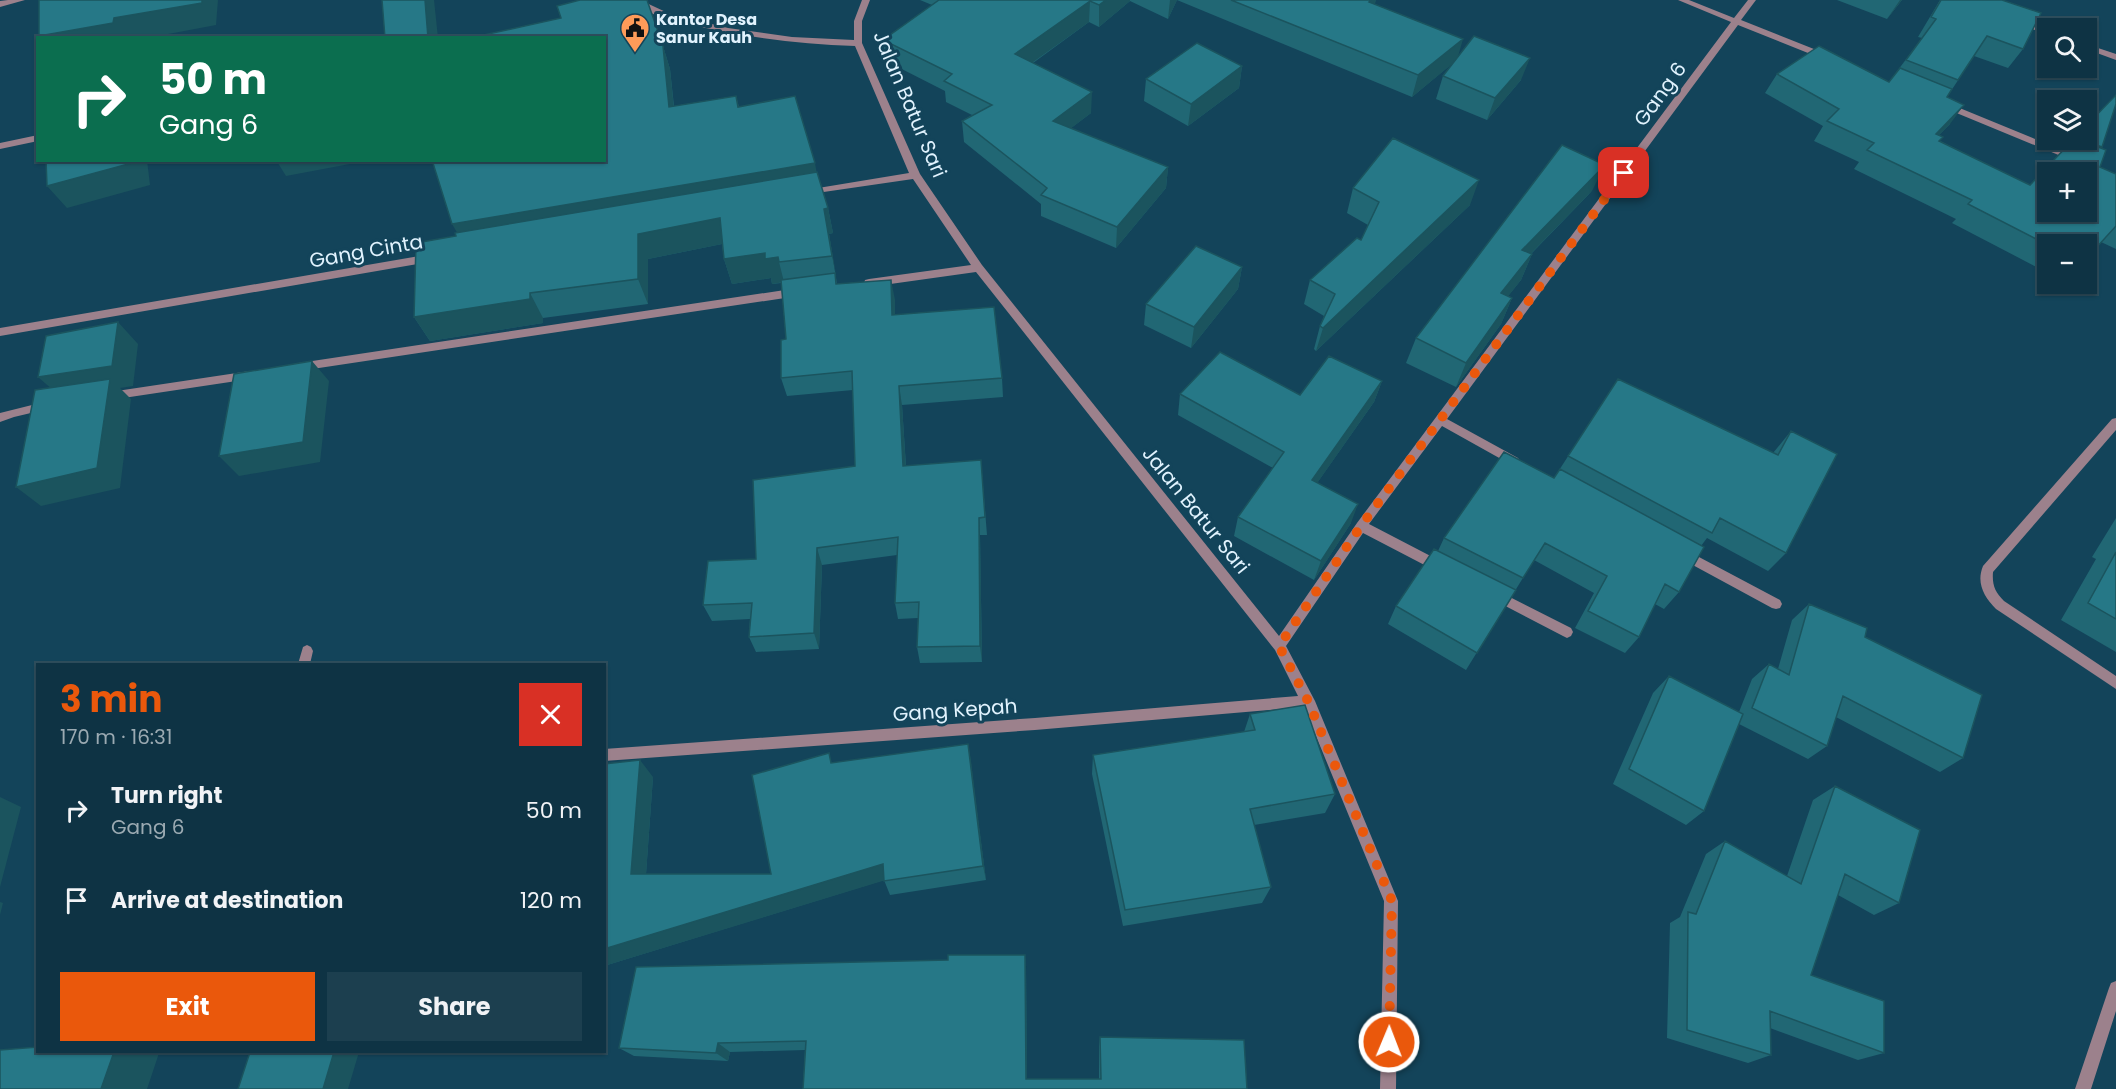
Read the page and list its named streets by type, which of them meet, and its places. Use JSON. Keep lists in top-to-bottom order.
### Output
{
  "streets": {
    "street": [
      "Gang 6",
      "Jalan Batur Sari",
      "Gang Cinta",
      "Gang Kepah"
    ]
  },
  "crossings": [
    ["Gang 6", "Jalan Batur Sari"],
    ["Jalan Batur Sari", "Gang Kepah"]
  ],
  "places": {
    "public building": ["Kantor Desa Sanur Kauh"]
  },
  "page": {
    "map_buttons": ["+", "−"],
    "turn": ["50 m", "Gang 6"],
    "heading": ["3 min", "170 m · 16:31"],
    "list": [
      {
        "name": "Turn right",
        "note": "Gang 6",
        "value": "50 m"
      },
      {
        "name": "Arrive at destination",
        "value": "120 m"
      }
    ],
    "buttons": ["Exit", "Share"]
  }
}
